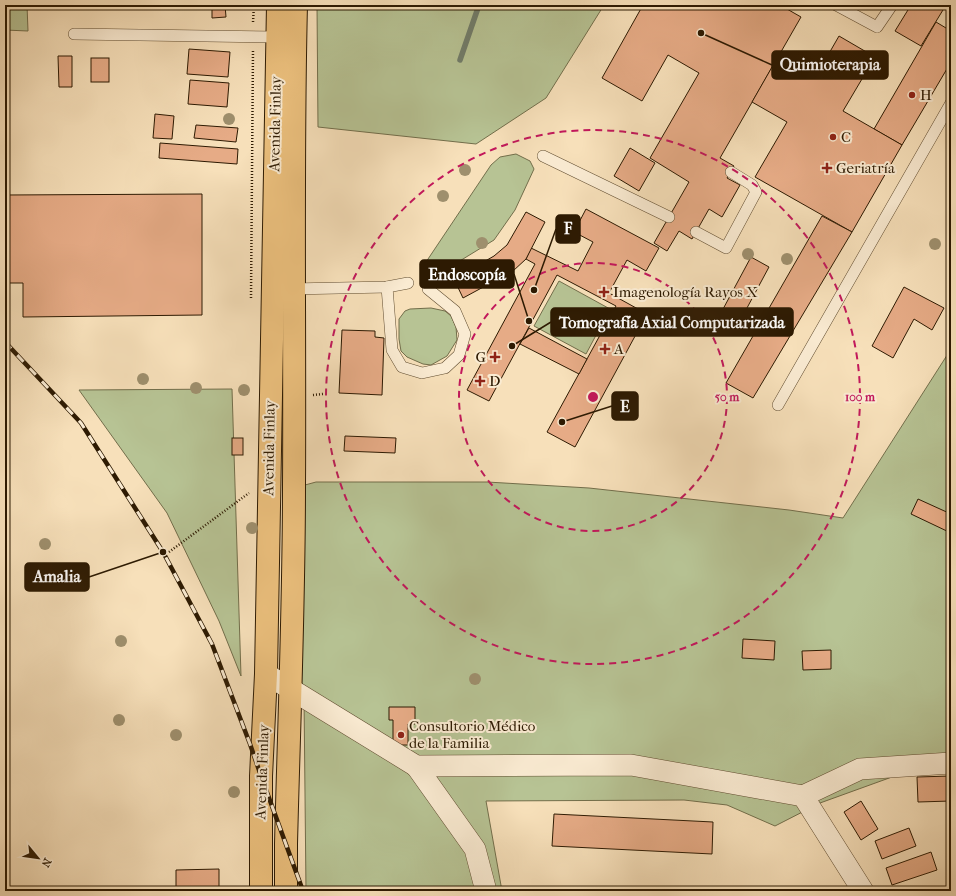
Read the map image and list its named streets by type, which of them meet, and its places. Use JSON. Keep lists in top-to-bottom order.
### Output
{
  "streets": {
    "highway": ["Avenida Finlay"]
  },
  "places": {
    "other": [
      "Quimioterapia",
      "H",
      "C",
      "F",
      "Endoscopía",
      "Tomografía Axial Computarizada",
      "E",
      "Amalia",
      "Consultorio Médico de la Familia"
    ],
    "health": [
      "Geriatría",
      "Imagenología Rayos X",
      "A",
      "G",
      "D"
    ]
  },
  "north": "bottom right",
  "rings": ["50 m", "100 m"]
}
